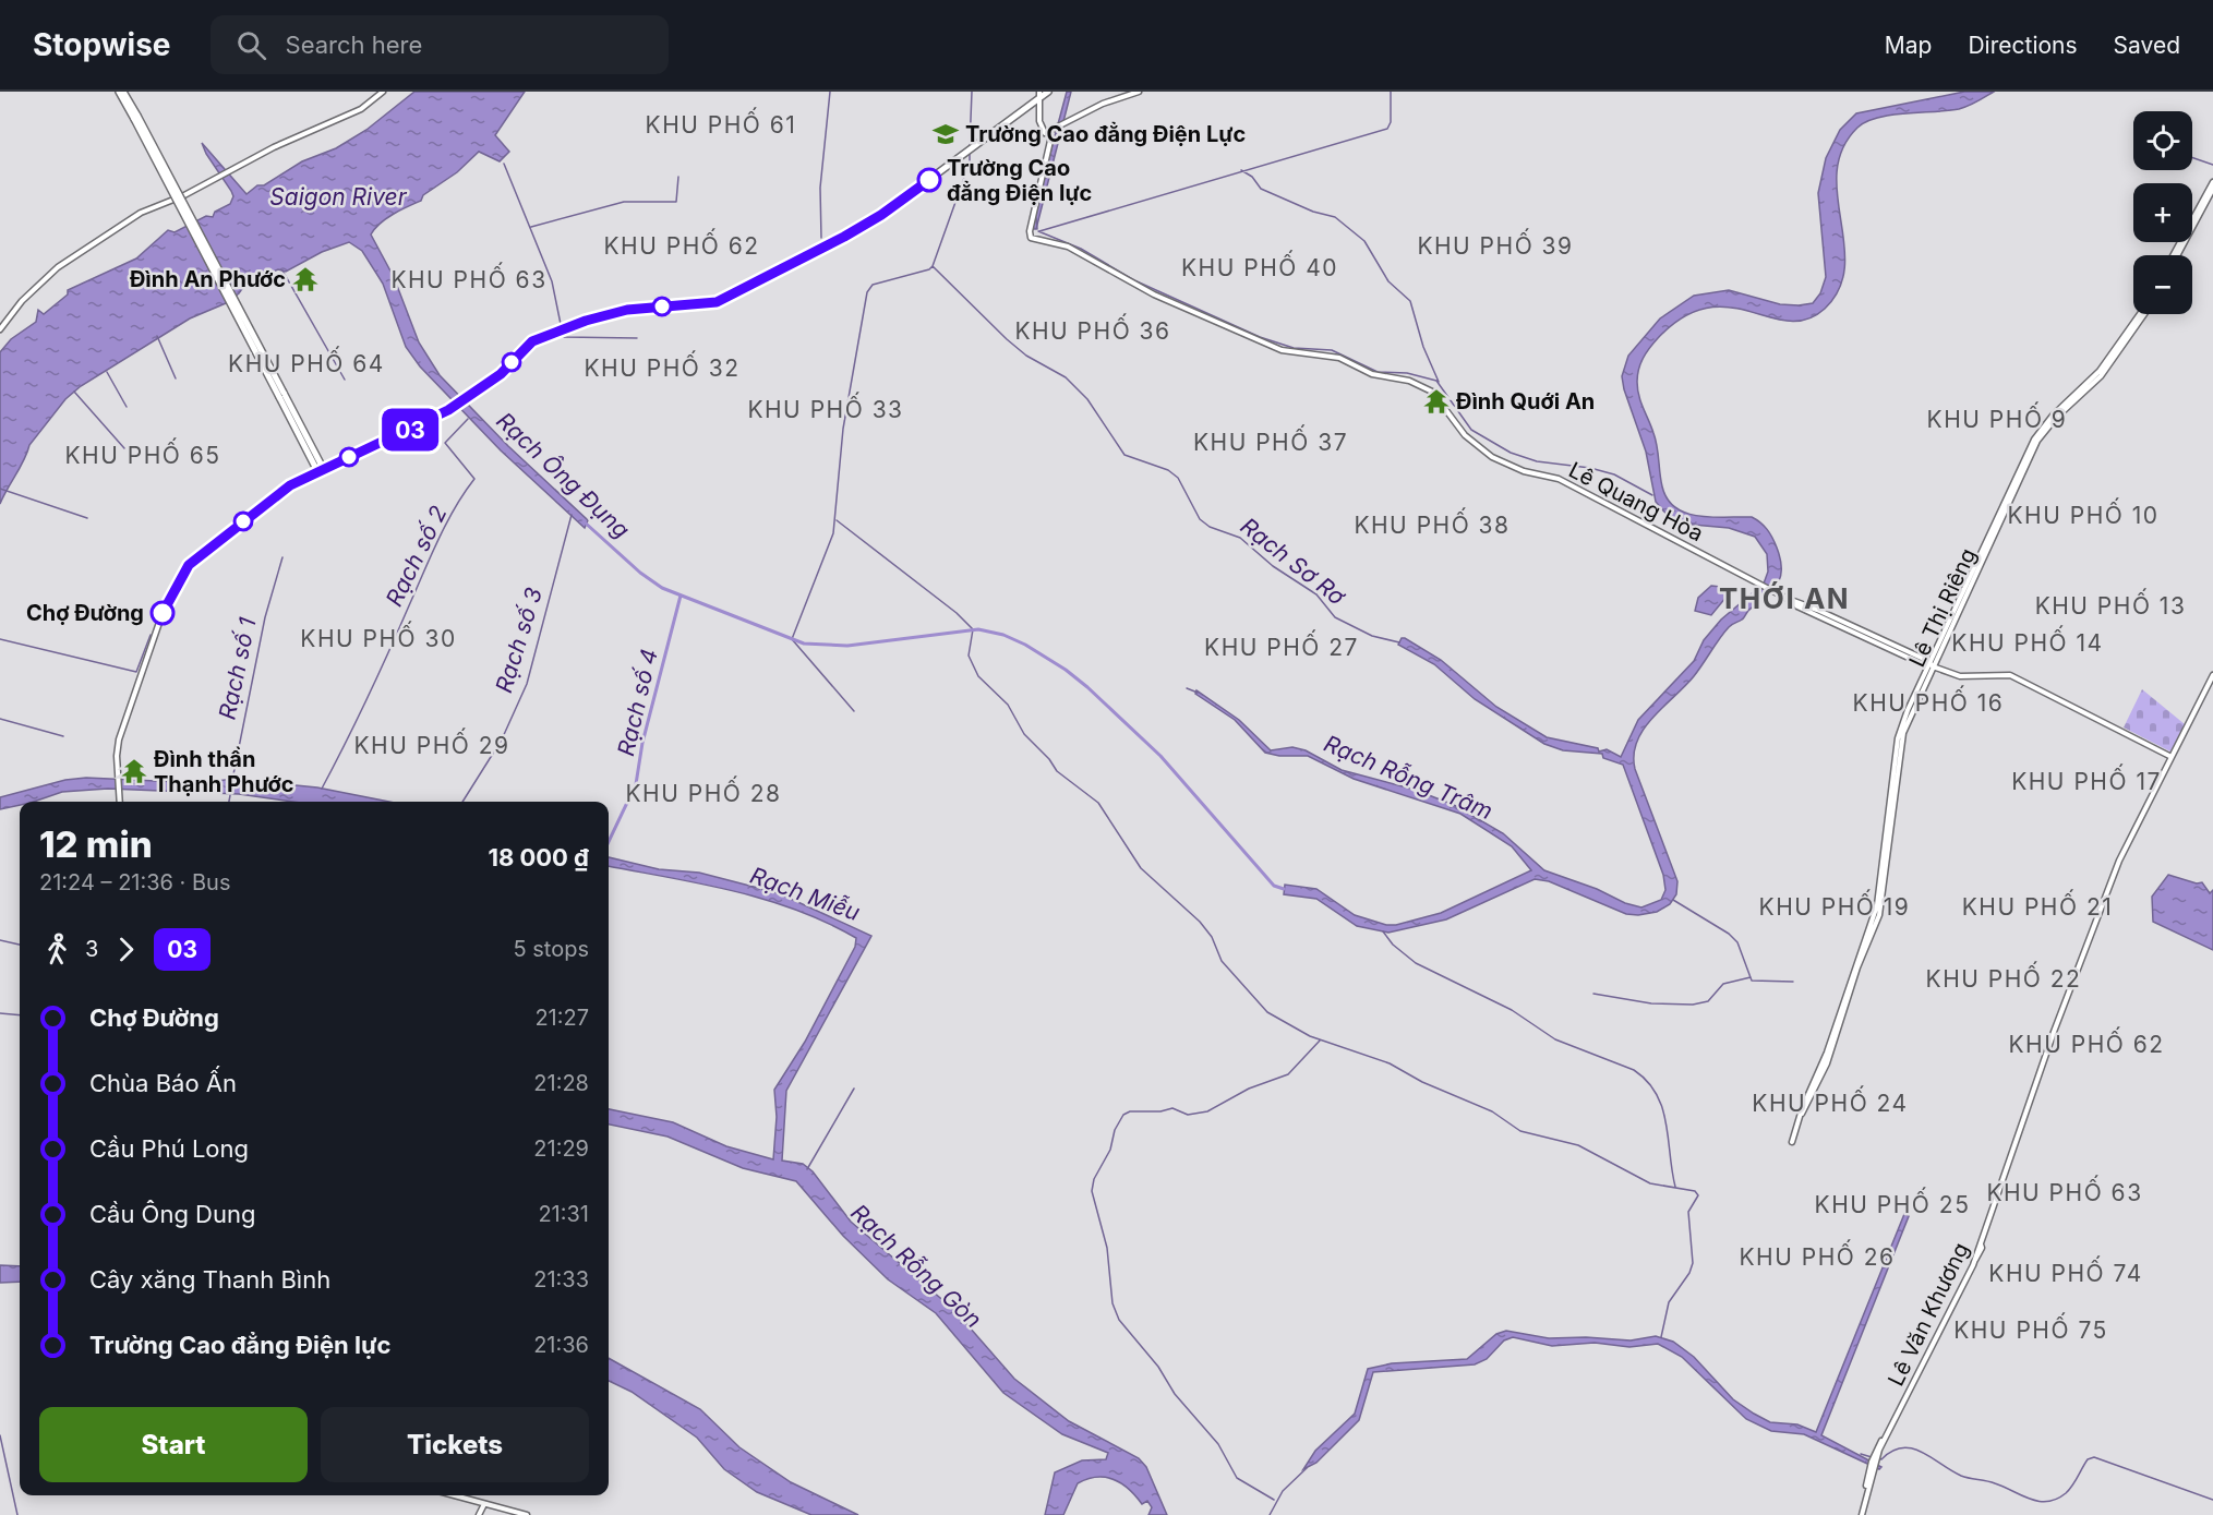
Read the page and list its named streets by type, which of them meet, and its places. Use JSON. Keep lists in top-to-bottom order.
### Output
{
  "streets": {
    "street": ["Lê Quang Hòa", "Lê Thị Riêng", "Lê Văn Khương"]
  },
  "crossings": [
    ["Lê Quang Hòa", "Lê Thị Riêng"]
  ],
  "districts": [
    "KHU PHỐ 61",
    "KHU PHỐ 62",
    "KHU PHỐ 39",
    "KHU PHỐ 40",
    "KHU PHỐ 63",
    "KHU PHỐ 36",
    "KHU PHỐ 64",
    "KHU PHỐ 32",
    "KHU PHỐ 33",
    "KHU PHỐ 9",
    "KHU PHỐ 37",
    "KHU PHỐ 65",
    "KHU PHỐ 10",
    "KHU PHỐ 38",
    "THỚI AN",
    "KHU PHỐ 13",
    "KHU PHỐ 30",
    "KHU PHỐ 14",
    "KHU PHỐ 27",
    "KHU PHỐ 16",
    "KHU PHỐ 29",
    "KHU PHỐ 17",
    "KHU PHỐ 28",
    "KHU PHỐ 19",
    "KHU PHỐ 21",
    "KHU PHỐ 22",
    "KHU PHỐ 62",
    "KHU PHỐ 24",
    "KHU PHỐ 63",
    "KHU PHỐ 25",
    "KHU PHỐ 26",
    "KHU PHỐ 74",
    "KHU PHỐ 75"
  ],
  "water": [
    "Saigon River",
    "Rạch Ông Đụng",
    "Rạch số 2",
    "Rạch Sơ Rơ",
    "Rạch số 3",
    "Rạch số 1",
    "Rạch số 4",
    "Rạch Rỗng Trâm",
    "Rạch Miễu",
    "Rạch Rỗng Gòn"
  ],
  "places": {
    "school or university": ["Trường Cao đẳng Điện Lực"],
    "other": ["Trường Cao đẳng Điện lực", "Chợ Đường"],
    "temple": ["Đình An Phước", "Đình Quới An", "Đình thần Thạnh Phước"]
  },
  "lines": ["bus line 03"],
  "page": {
    "header": "Stopwise",
    "search": "Search here",
    "nav": ["Map", "Directions", "Saved"],
    "on_map": "03",
    "map_buttons": ["+", "−"],
    "heading": ["12 min", "21:24 – 21:36 · Bus", "18 000 ₫"],
    "legs": ["3", "03", "5 stops"],
    "list": [
      {
        "name": "Chợ Đường",
        "value": "21:27"
      },
      {
        "name": "Chùa Báo Ấn",
        "value": "21:28"
      },
      {
        "name": "Cầu Phú Long",
        "value": "21:29"
      },
      {
        "name": "Cầu Ông Dung",
        "value": "21:31"
      },
      {
        "name": "Cây xăng Thanh Bình",
        "value": "21:33"
      },
      {
        "name": "Trường Cao đẳng Điện lực",
        "value": "21:36"
      }
    ],
    "buttons": ["Start", "Tickets"]
  }
}
